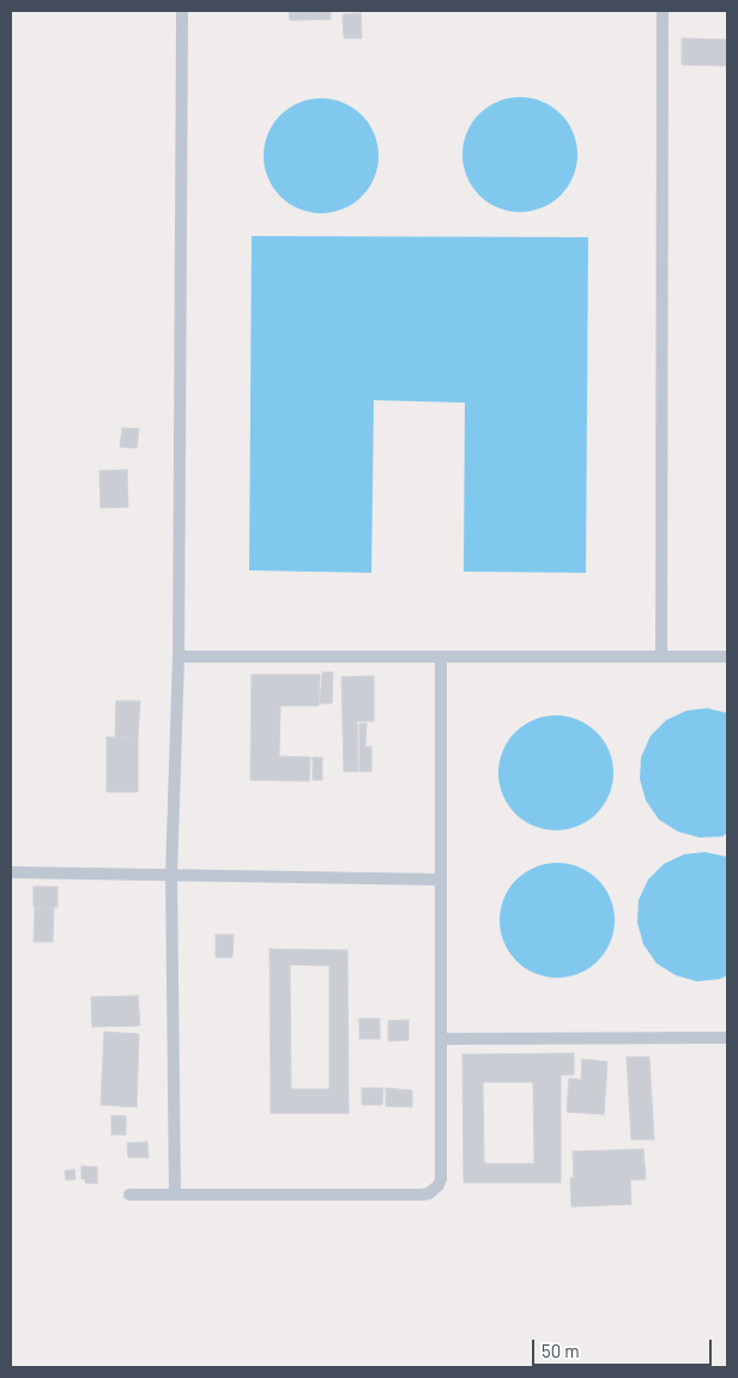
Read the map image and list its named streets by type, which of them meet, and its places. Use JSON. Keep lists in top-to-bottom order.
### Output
{
  "scale_bar": "50 m"
}
